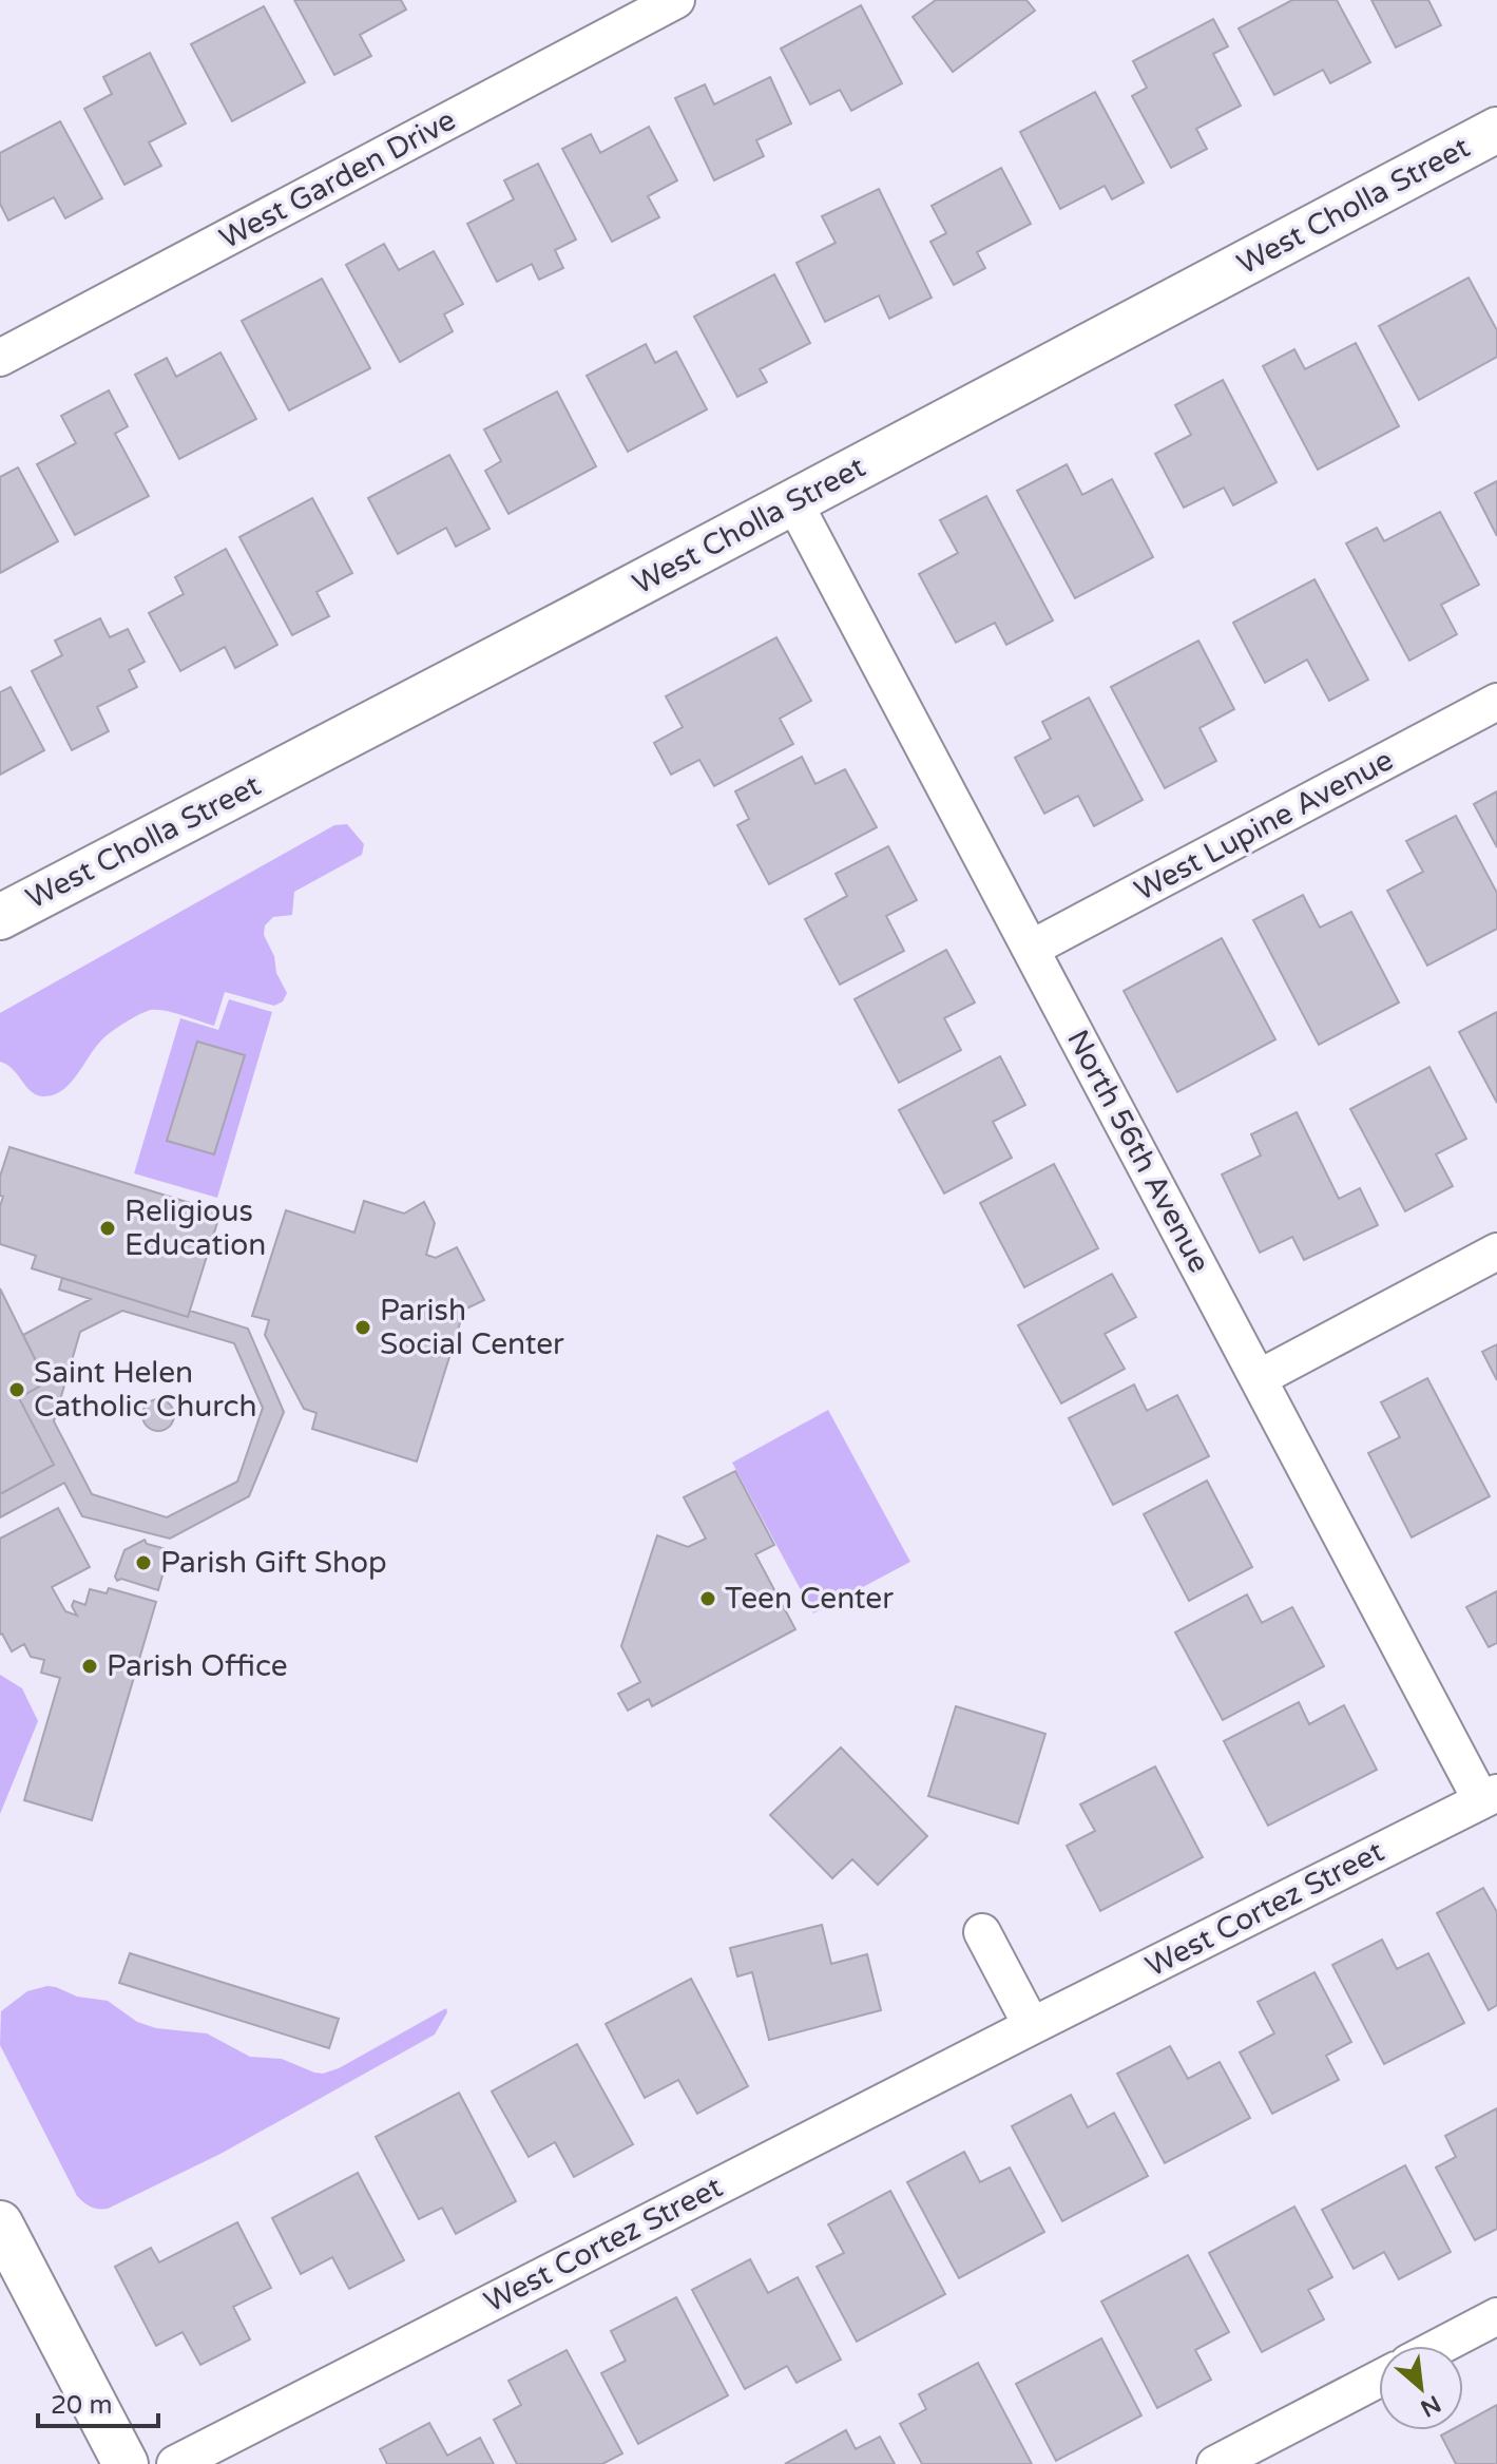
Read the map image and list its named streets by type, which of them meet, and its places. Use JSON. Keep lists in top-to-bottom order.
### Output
{
  "streets": {
    "street": [
      "West Garden Drive",
      "West Cholla Street",
      "West Lupine Avenue",
      "North 56th Avenue",
      "West Cortez Street"
    ]
  },
  "crossings": [
    ["West Cholla Street", "North 56th Avenue"],
    ["West Lupine Avenue", "North 56th Avenue"],
    ["North 56th Avenue", "West Cortez Street"]
  ],
  "places": [
    "Religious Education",
    "Parish Social Center",
    "Saint Helen Catholic Church",
    "Parish Gift Shop",
    "Teen Center",
    "Parish Office"
  ],
  "scale_bar": "20 m",
  "north": "bottom right"
}
